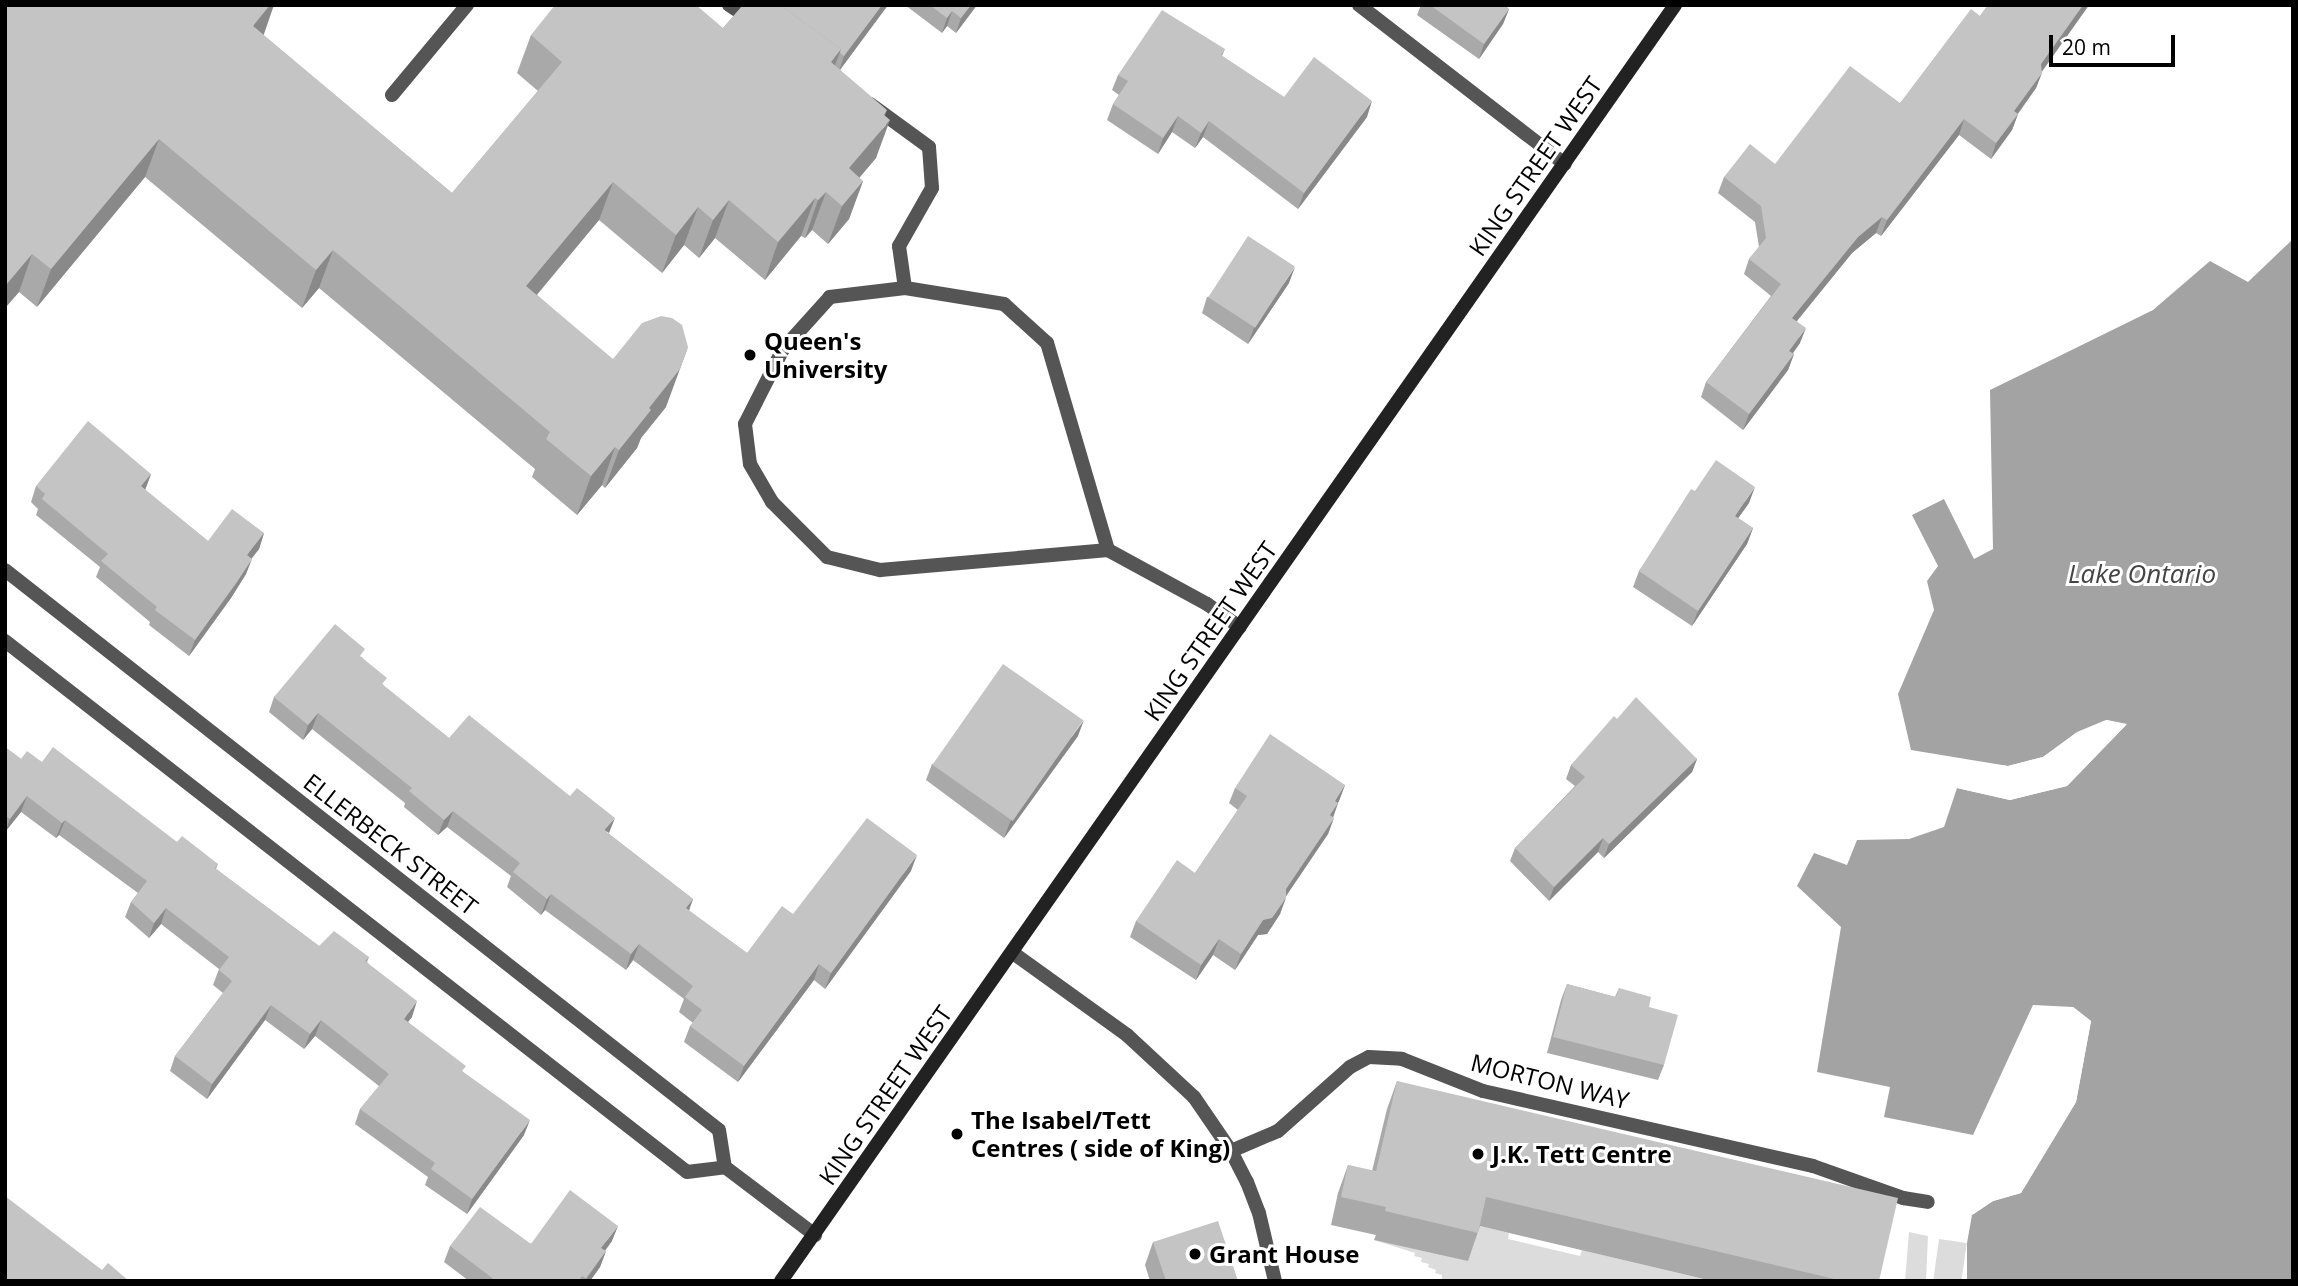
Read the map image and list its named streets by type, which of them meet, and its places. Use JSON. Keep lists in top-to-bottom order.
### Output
{
  "streets": {
    "main road": ["KING STREET WEST"],
    "street": ["ELLERBECK STREET", "MORTON WAY"]
  },
  "water": ["Lake Ontario"],
  "places": [
    "Queen's University",
    "The Isabel/Tett Centres ( side of King)",
    "J.K. Tett Centre",
    "Grant House"
  ],
  "scale_bar": "20 m"
}
